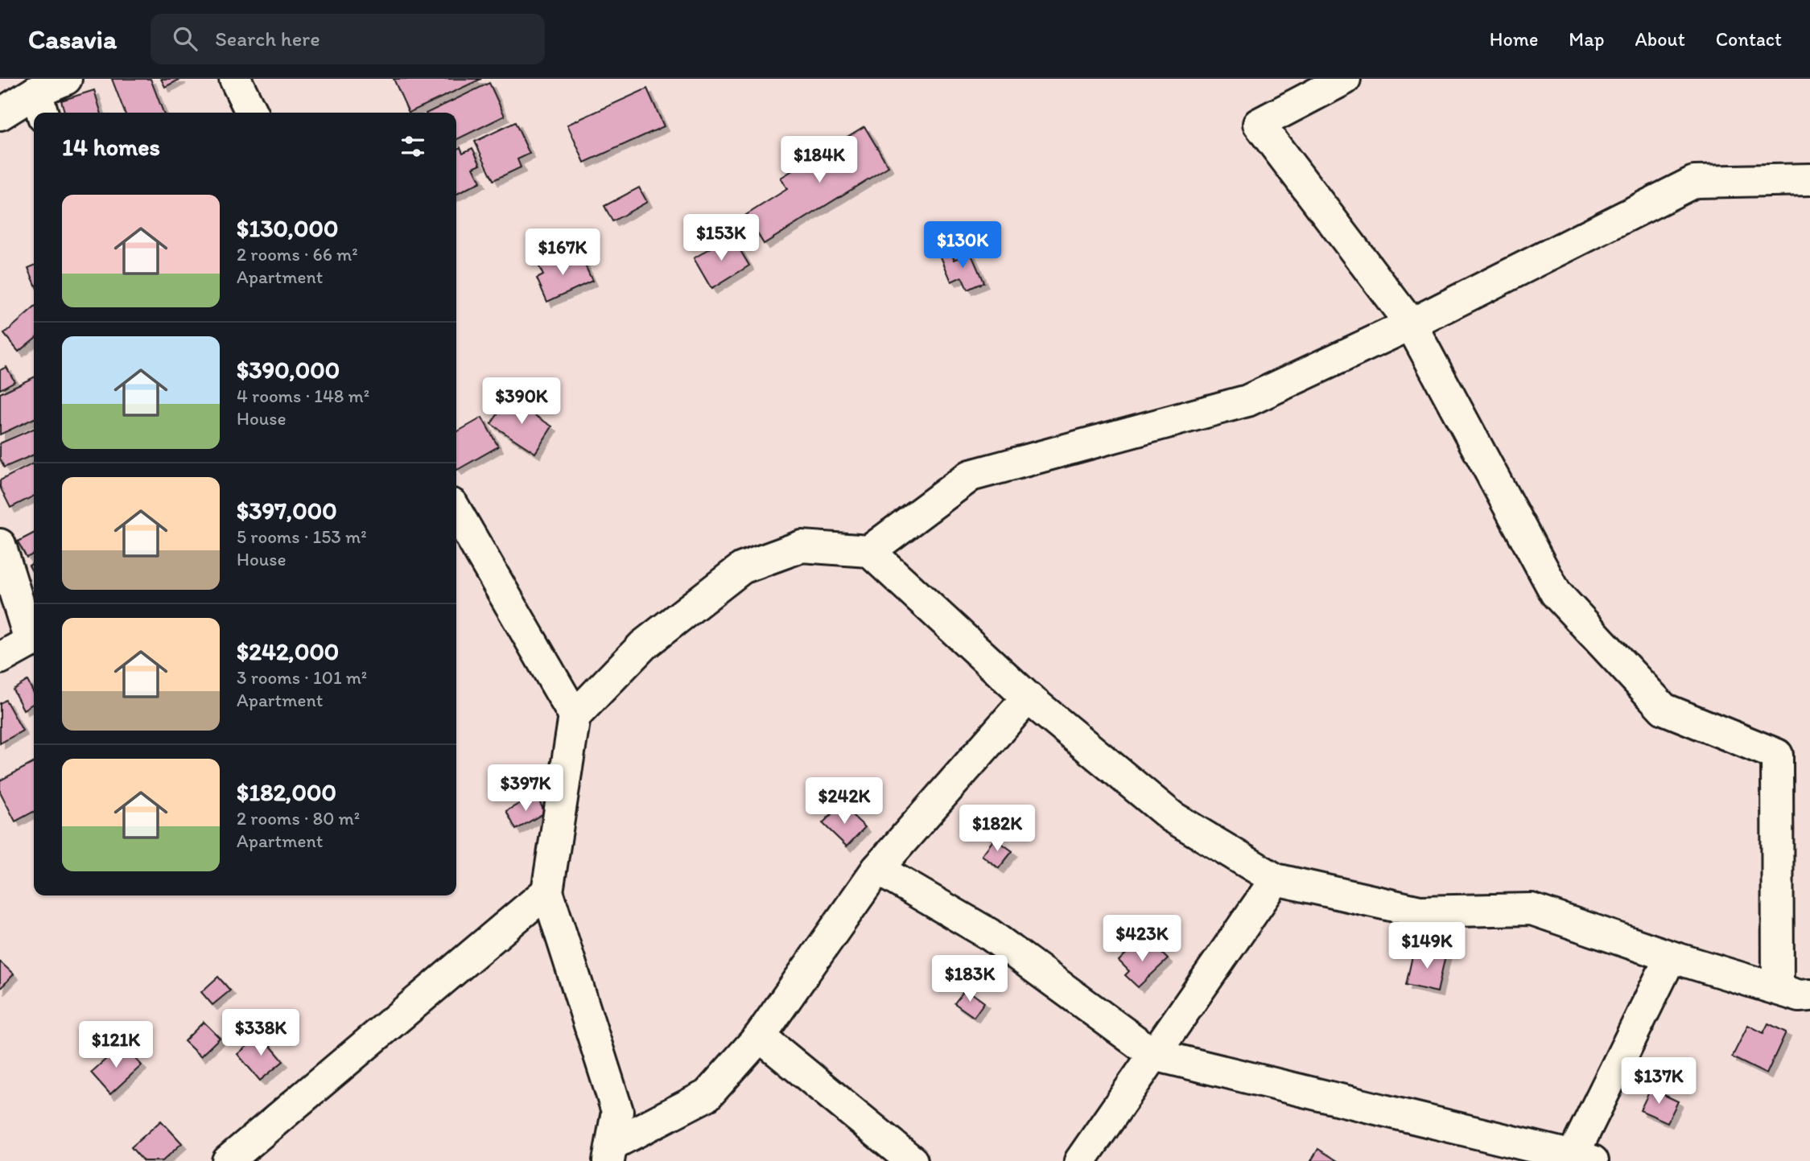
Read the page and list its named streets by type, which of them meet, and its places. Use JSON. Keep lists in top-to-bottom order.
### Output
{
  "page": {
    "header": "Casavia",
    "search": "Search here",
    "nav": [
      "Home",
      "Map",
      "About",
      "Contact"
    ],
    "heading": "14 homes",
    "price": [
      "$184K",
      "$153K",
      "$130K",
      "$167K",
      "$390K",
      "$397K",
      "$242K",
      "$182K",
      "$423K",
      "$149K",
      "$183K",
      "$338K",
      "$121K",
      "$137K"
    ],
    "list": [
      {
        "name": "$130,000",
        "note": "2 rooms · 66 m² · Apartment"
      },
      {
        "name": "$390,000",
        "note": "4 rooms · 148 m² · House"
      },
      {
        "name": "$397,000",
        "note": "5 rooms · 153 m² · House"
      },
      {
        "name": "$242,000",
        "note": "3 rooms · 101 m² · Apartment"
      },
      {
        "name": "$182,000",
        "note": "2 rooms · 80 m² · Apartment"
      }
    ]
  }
}
